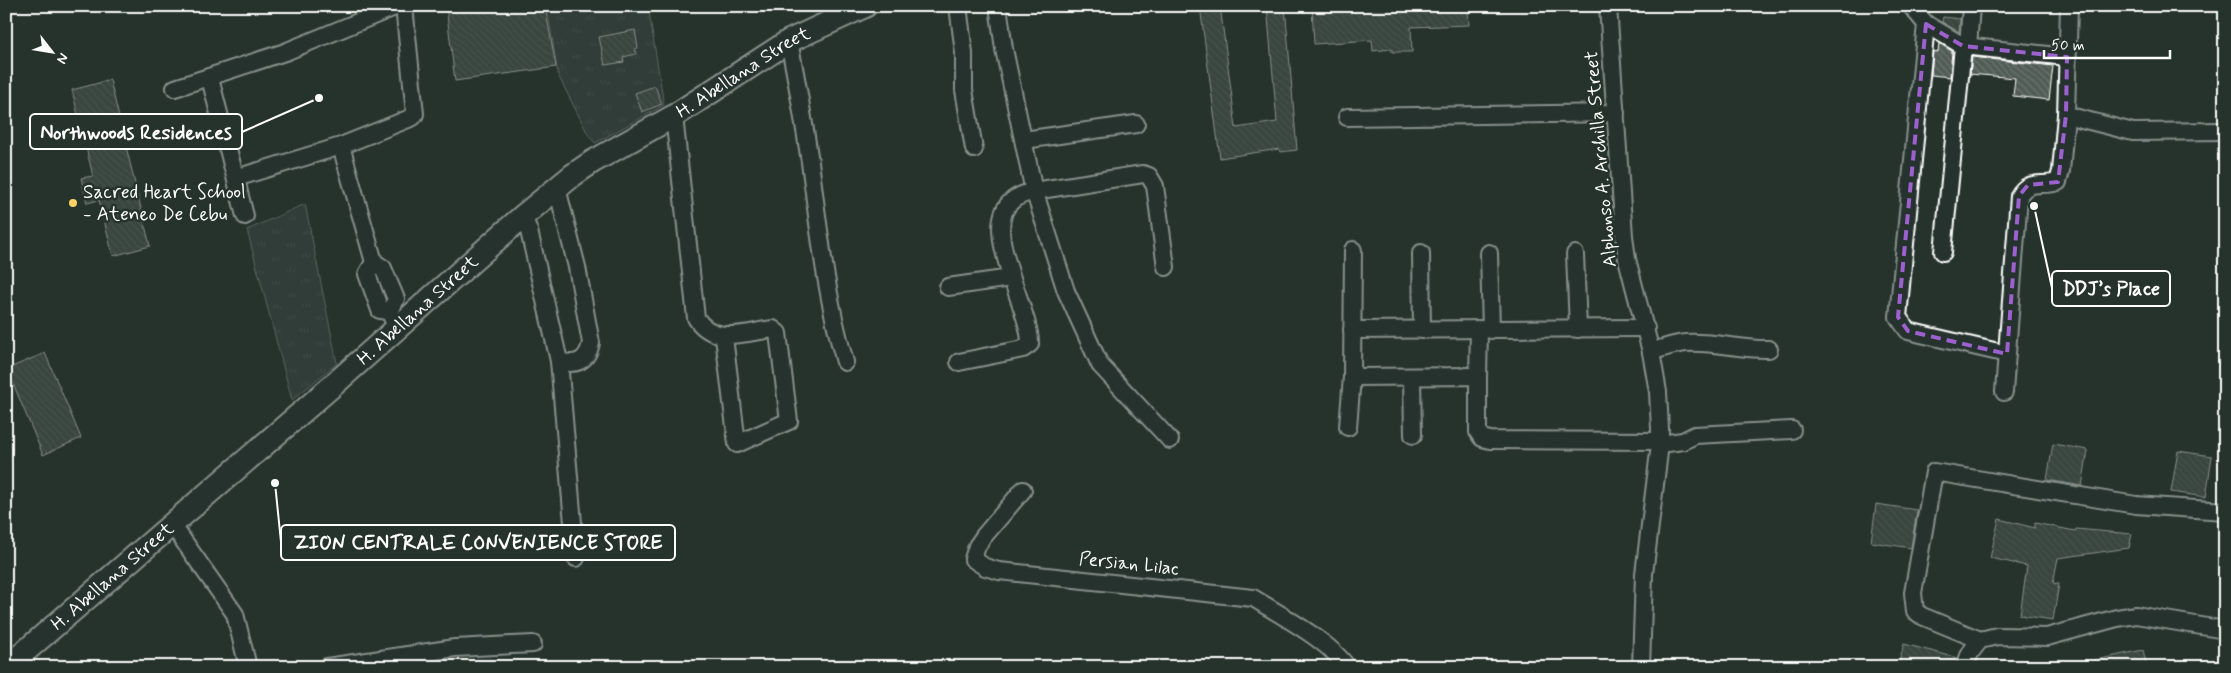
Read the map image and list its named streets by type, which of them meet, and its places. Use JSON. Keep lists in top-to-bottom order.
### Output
{
  "streets": {
    "main road": ["H. Abellana Street"],
    "street": ["Alphonso A. Archilla Street", "Persian Lilac"]
  },
  "places": [
    "Northwoods Residences",
    "Sacred Heart School - Ateneo De Cebu",
    "DDJ’s Place",
    "ZION CENTRALE CONVENIENCE STORE"
  ],
  "scale_bar": "50 m",
  "north": "bottom right"
}
